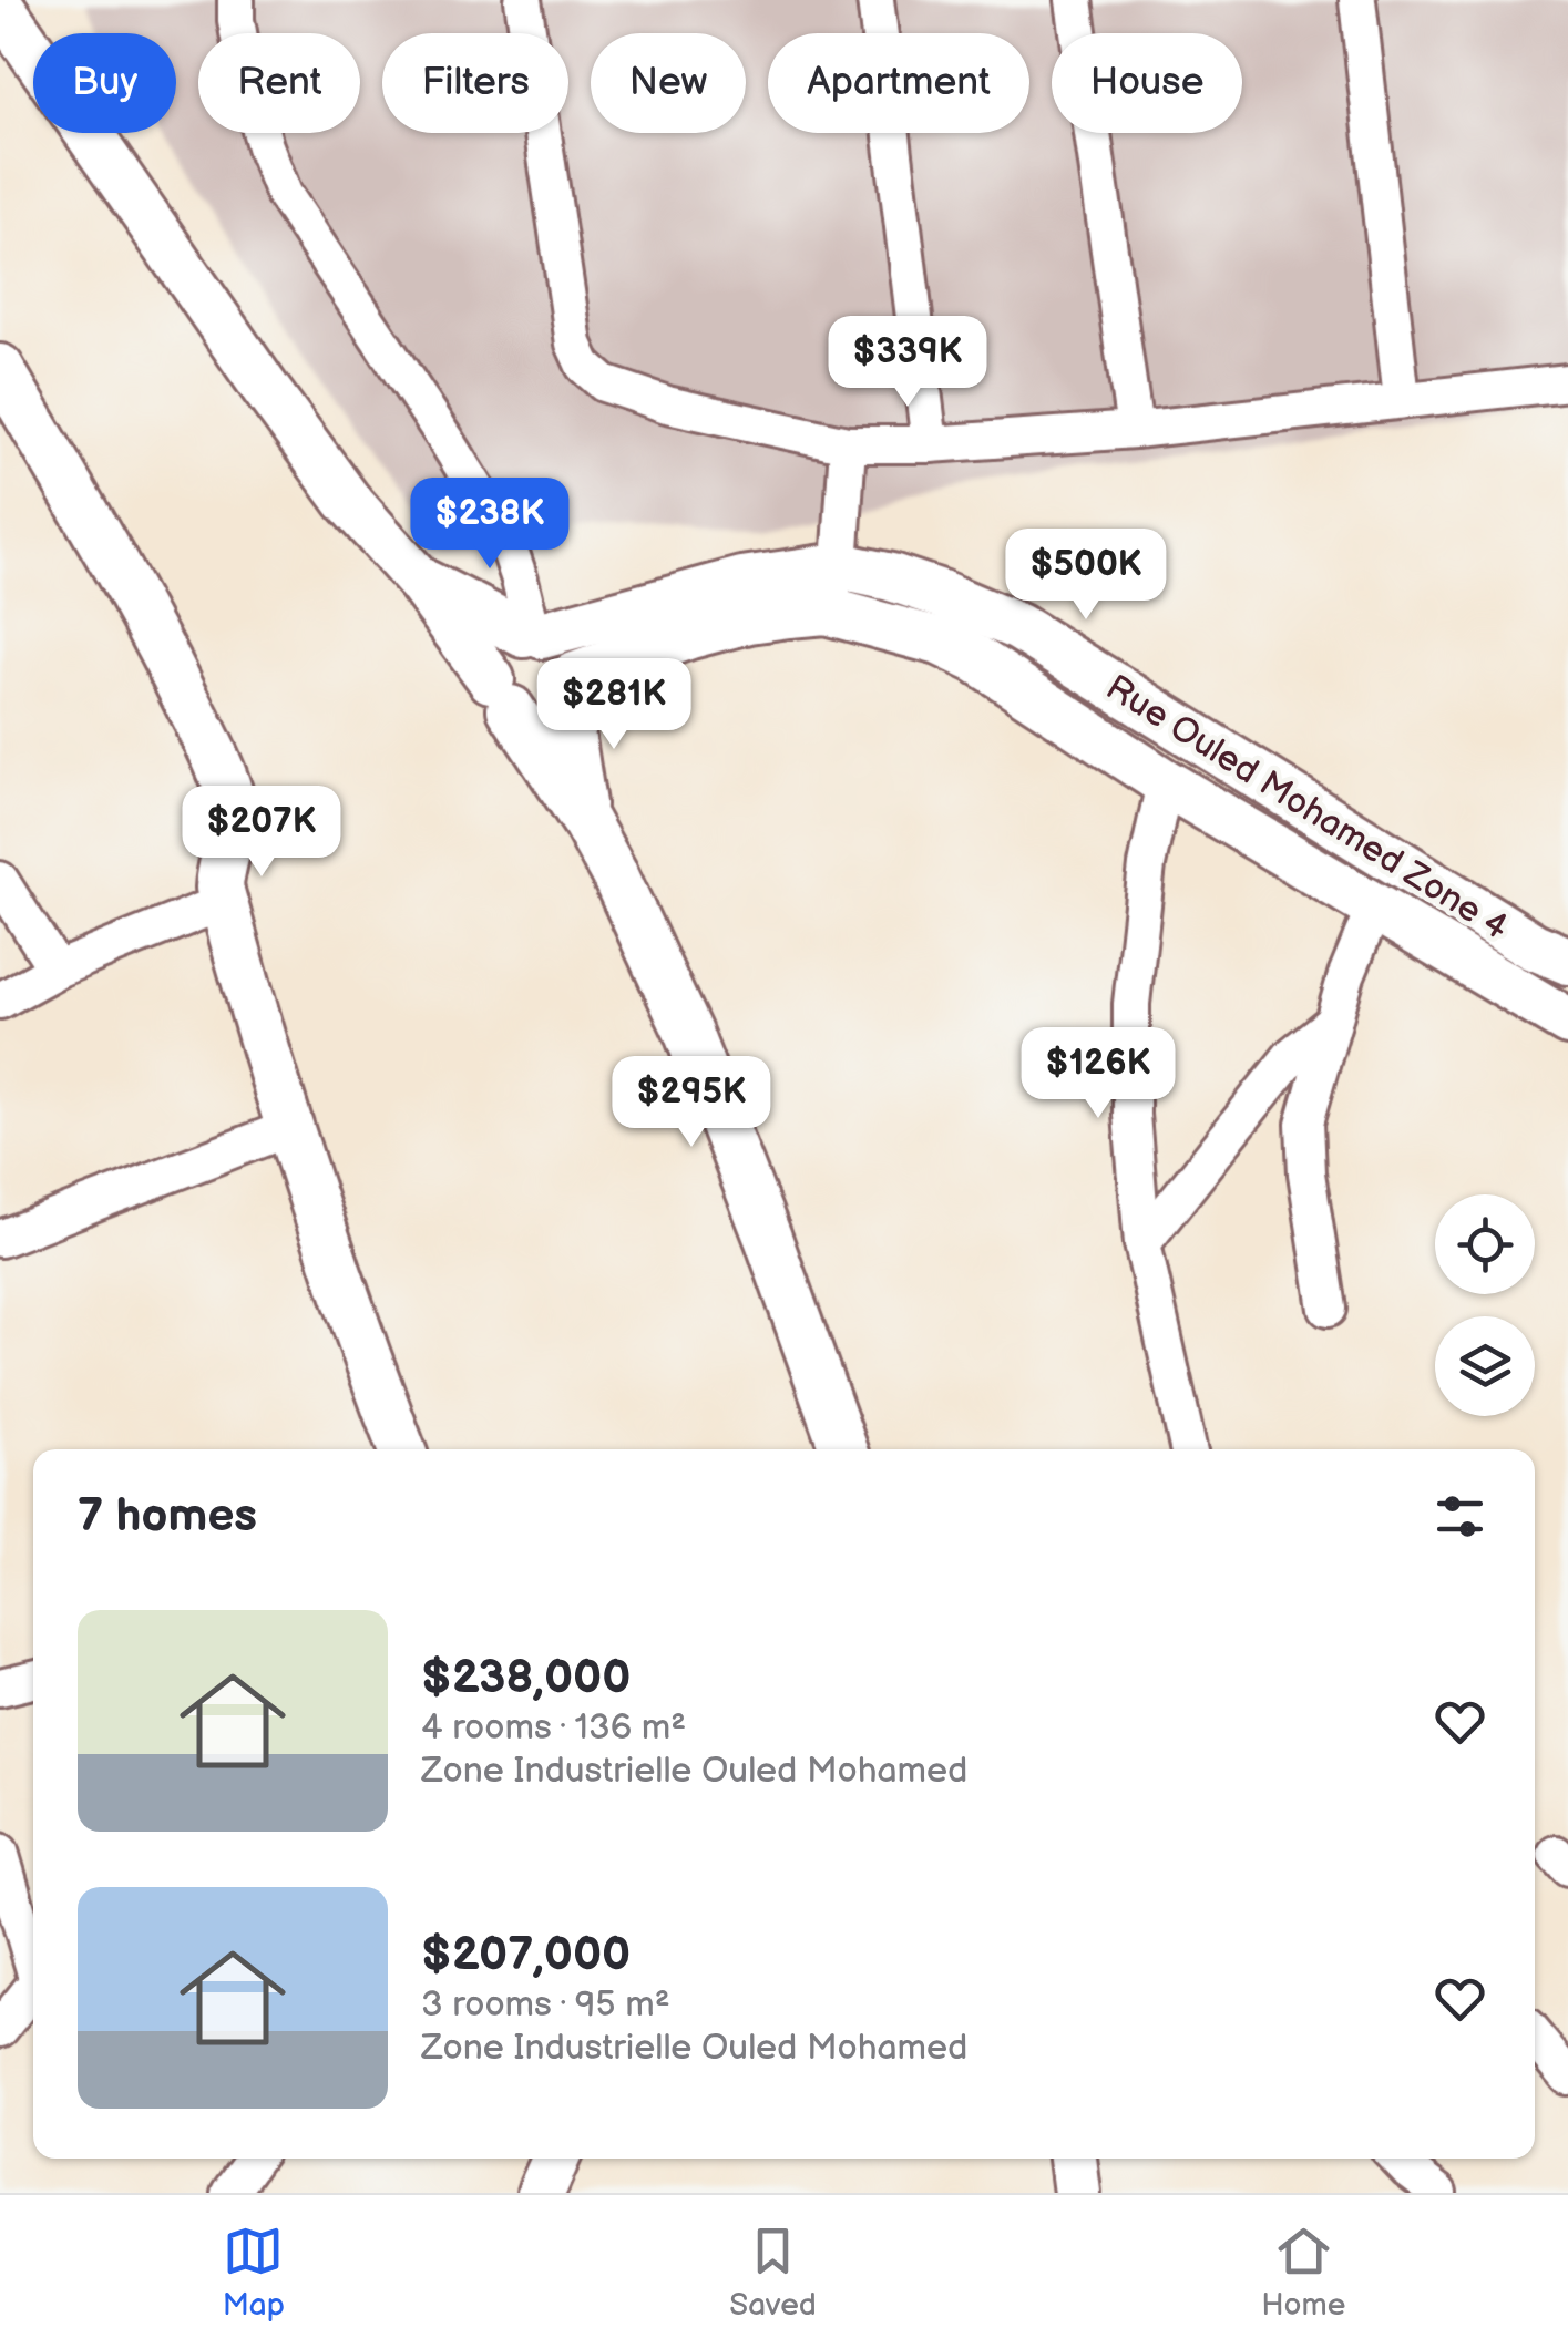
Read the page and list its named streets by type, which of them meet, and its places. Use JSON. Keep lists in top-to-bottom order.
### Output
{
  "streets": {
    "street": ["Rue Ouled Mohamed Zone 4"]
  },
  "page": {
    "chip": [
      "Buy",
      "Rent",
      "Filters",
      "New",
      "Apartment",
      "House"
    ],
    "price": [
      "$339K",
      "$238K",
      "$500K",
      "$281K",
      "$207K",
      "$126K",
      "$295K"
    ],
    "heading": "7 homes",
    "list": [
      {
        "name": "$238,000",
        "note": "4 rooms · 136 m² · Zone Industrielle Ouled Mohamed"
      },
      {
        "name": "$207,000",
        "note": "3 rooms · 95 m² · Zone Industrielle Ouled Mohamed"
      }
    ],
    "tabs": ["Map", "Saved", "Home"]
  }
}
